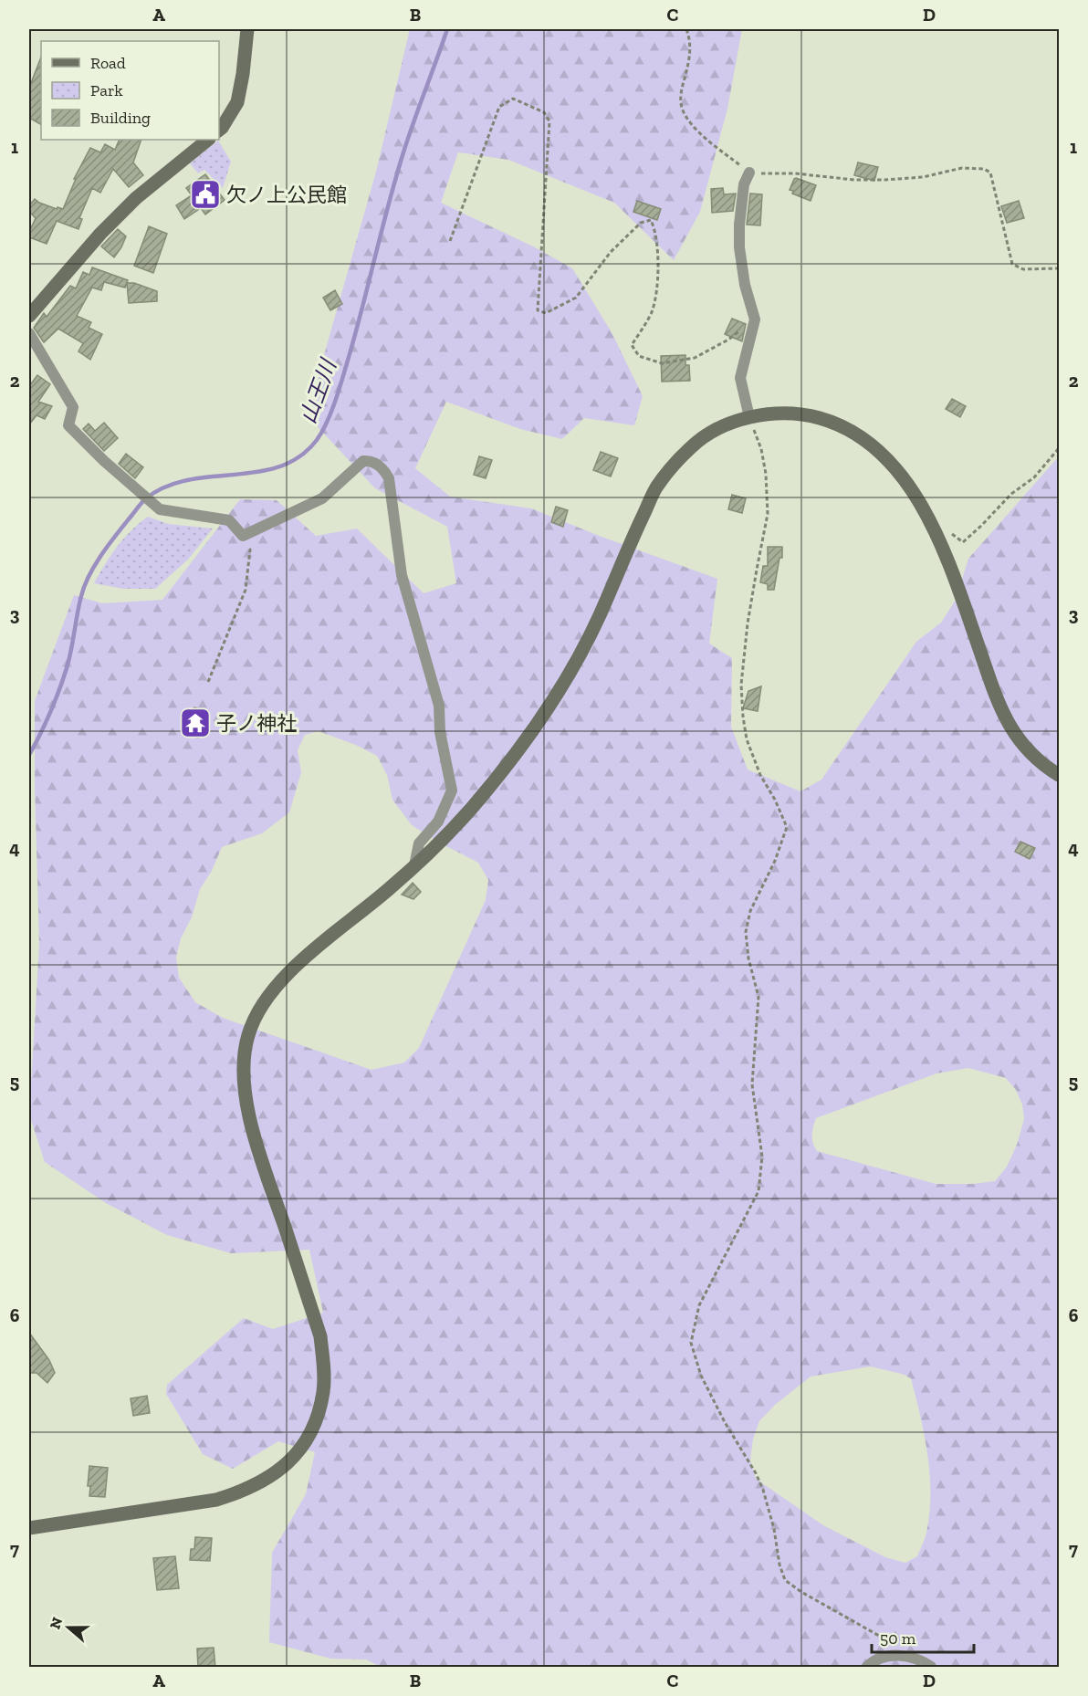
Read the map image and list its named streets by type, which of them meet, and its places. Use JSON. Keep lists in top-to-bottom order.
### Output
{
  "water": ["山王川"],
  "places": {
    "public building": ["欠ノ上公民館"],
    "temple": ["子ノ神社"]
  },
  "legend": ["Road", "Park", "Building"],
  "scale_bar": "50 m",
  "north": "left",
  "grid": {
    "columns": [
      "A",
      "B",
      "C",
      "D"
    ],
    "rows": [
      "1",
      "2",
      "3",
      "4",
      "5",
      "6",
      "7"
    ]
  }
}
